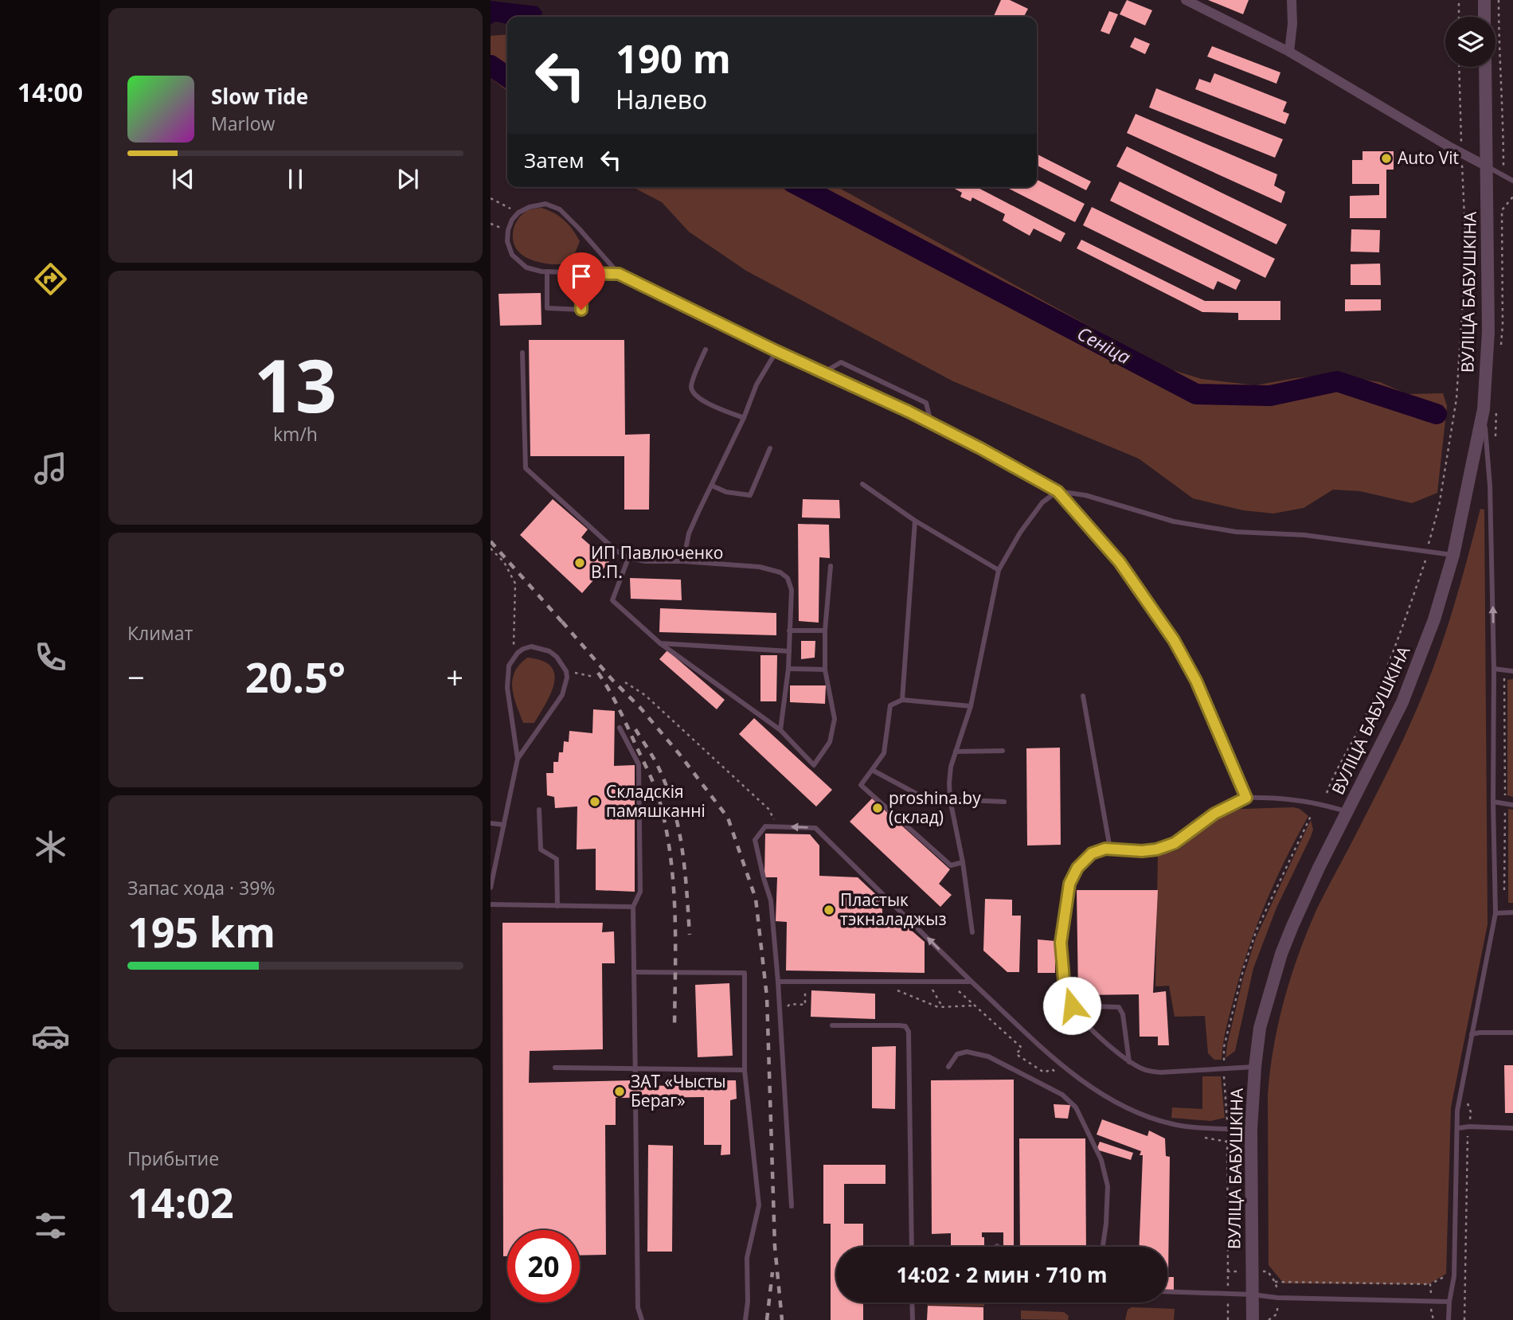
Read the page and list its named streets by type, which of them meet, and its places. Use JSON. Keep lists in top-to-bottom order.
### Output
{
  "streets": {
    "street": ["ВУЛІЦА БАБУШКІНА"]
  },
  "water": ["Сеніца"],
  "places": [
    "Auto Vit",
    "ИП Павлюченко В.П.",
    "Складскія памяшканні",
    "рroshina.by (склад)",
    "Пластык тэкналаджыз",
    "ЗАТ «Чысты Бераг»"
  ],
  "page": {
    "tabs": "14:00",
    "turn": ["190 m", "Налево"],
    "song": ["Slow Tide", "Marlow"],
    "then": "Затем",
    "tile": [
      ["13", "km/h"],
      "Климат",
      ["Запас хода · 39%", "195 km"],
      ["Прибытие", "14:02"]
    ],
    "heat": ["−", "20.5°", "+"],
    "limit": "20",
    "trip": "14:02 · 2 мин · 710 m"
  }
}
